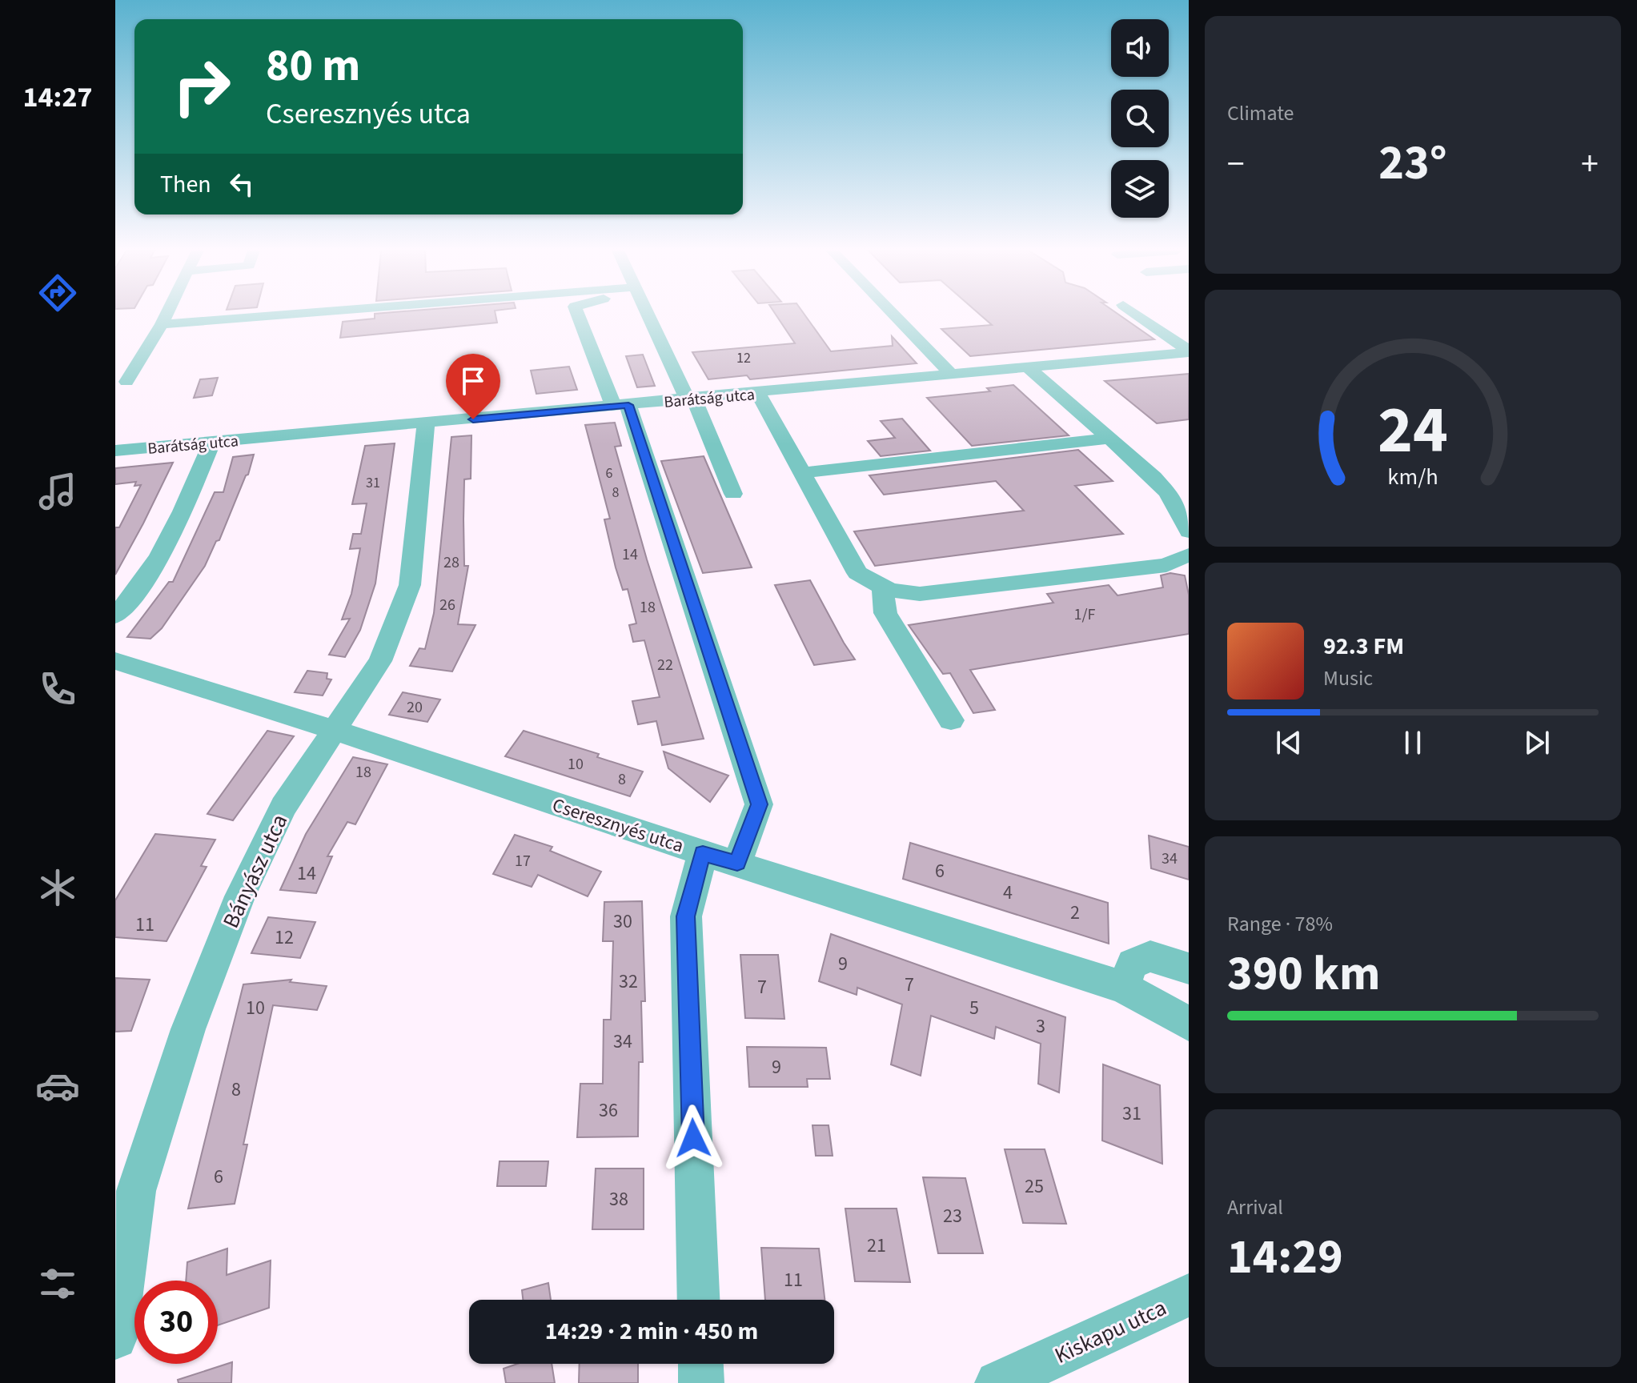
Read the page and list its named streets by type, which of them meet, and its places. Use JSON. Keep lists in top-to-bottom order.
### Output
{
  "streets": {
    "street": [
      "Barátság utca",
      "Cseresznyés utca",
      "Bányász utca",
      "Kiskapu utca"
    ]
  },
  "crossings": [
    ["Barátság utca", "Bányász utca"],
    ["Cseresznyés utca", "Bányász utca"]
  ],
  "house_numbers": [
    "12",
    "6",
    "31",
    "8",
    "14",
    "28",
    "26",
    "18",
    "1/F",
    "22",
    "20",
    "10",
    "18",
    "8",
    "34",
    "17",
    "6",
    "14",
    "4",
    "2",
    "30",
    "11",
    "12",
    "9",
    "32",
    "7",
    "7",
    "10",
    "5",
    "3",
    "34",
    "9",
    "8",
    "36",
    "31",
    "6",
    "25",
    "38",
    "23",
    "21",
    "11"
  ],
  "page": {
    "tabs": "14:27",
    "tile": [
      "Climate",
      ["Range · 78%", "390 km"],
      ["Arrival", "14:29"]
    ],
    "turn": ["80 m", "Cseresznyés utca"],
    "heat": ["−", "23°", "+"],
    "then": "Then",
    "song": ["92.3 FM", "Music"],
    "limit": "30",
    "trip": "14:29 · 2 min · 450 m",
    "gauge": ["24", "km/h"]
  }
}
